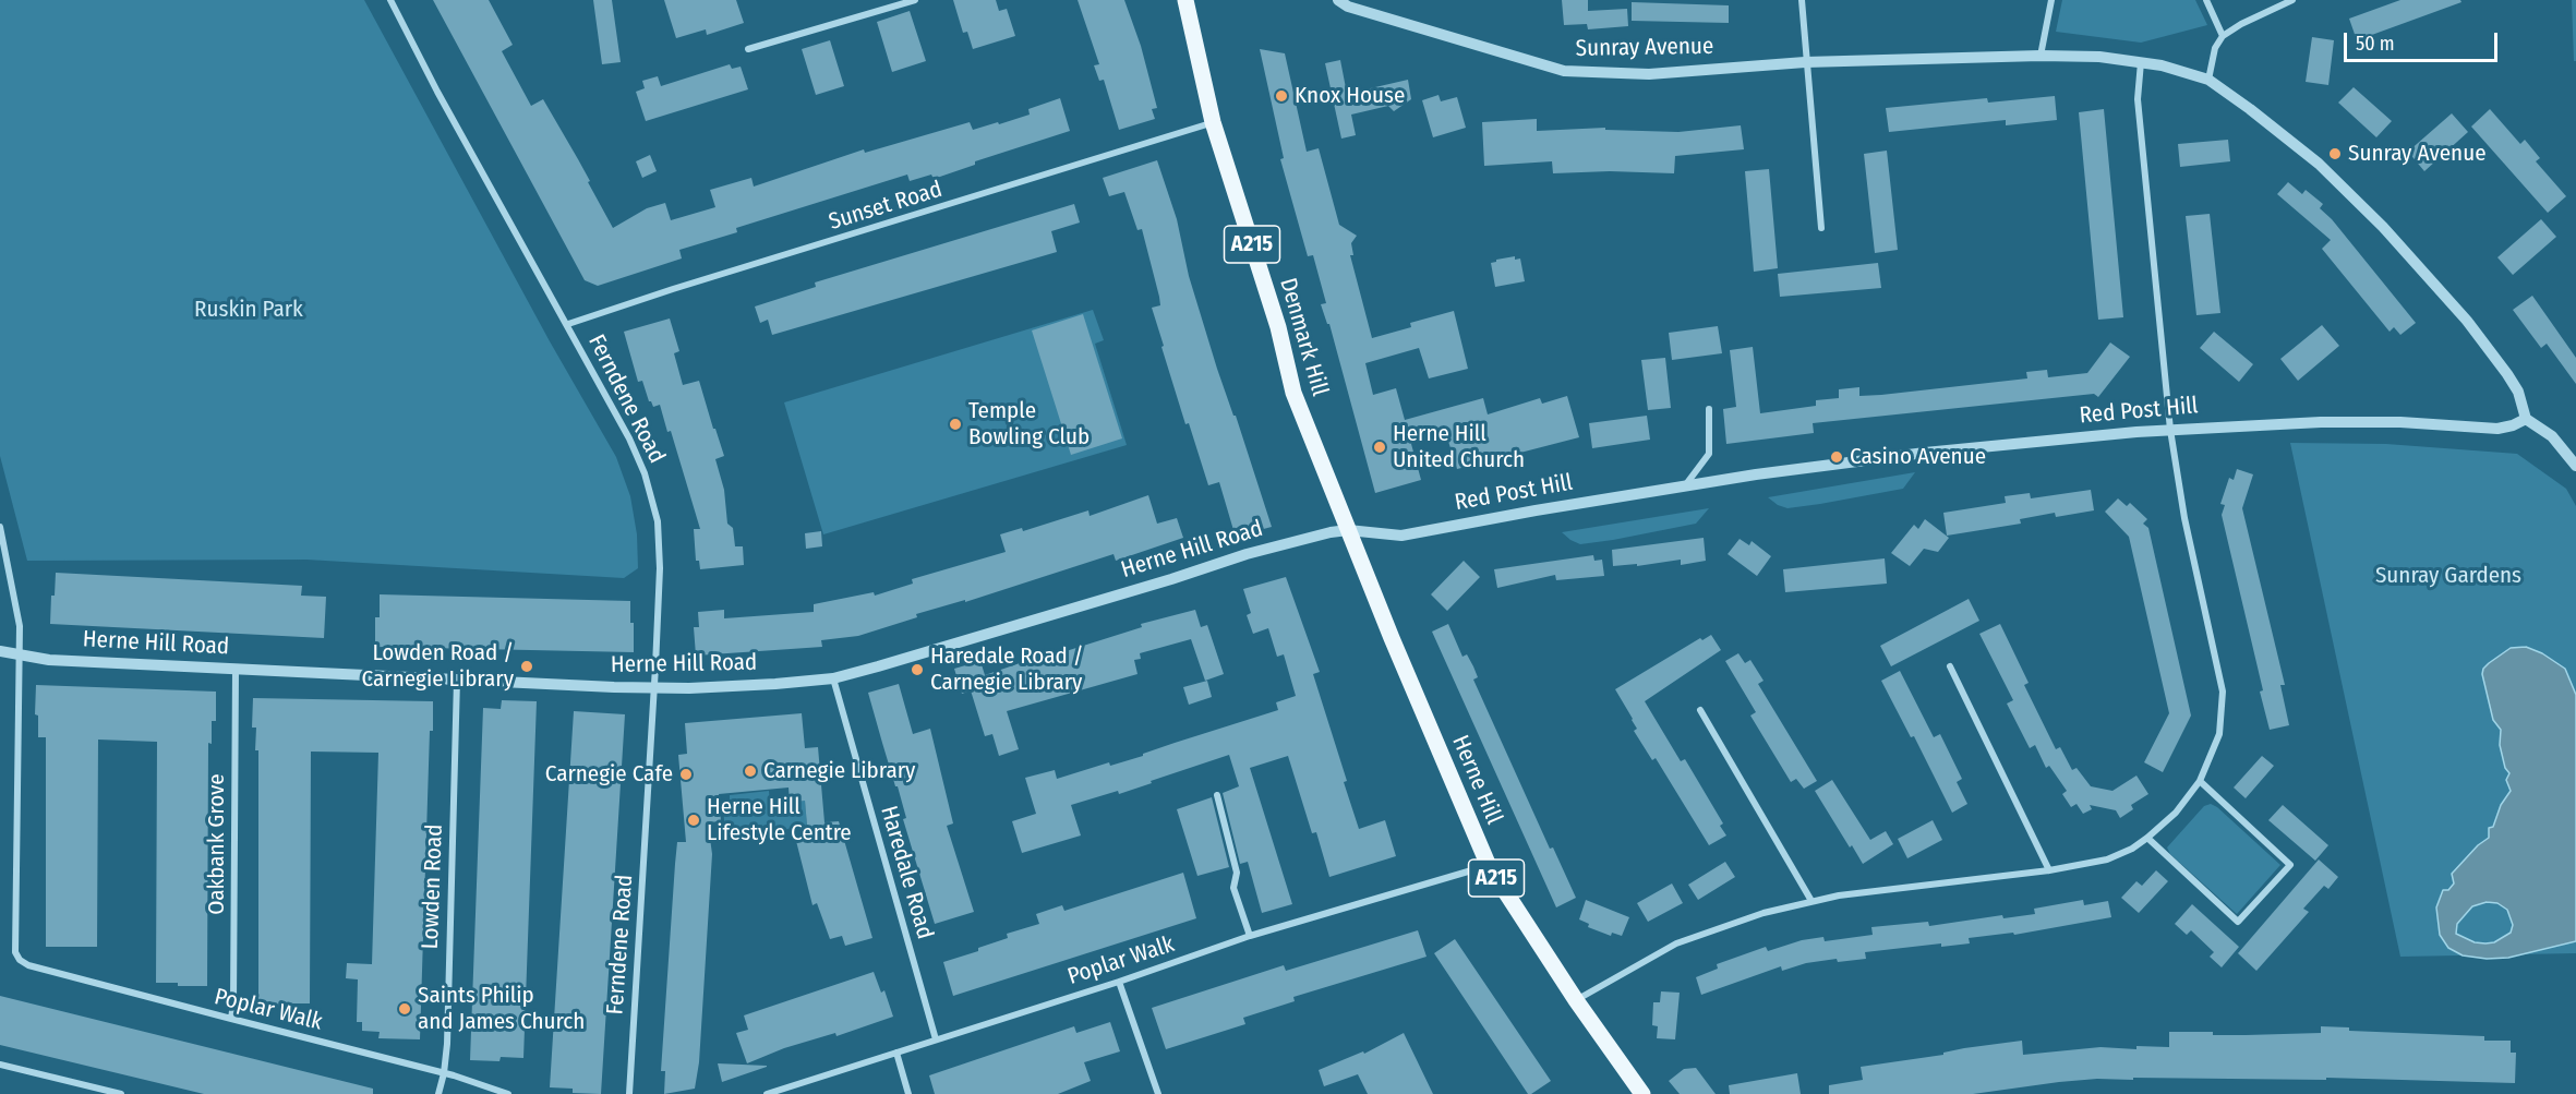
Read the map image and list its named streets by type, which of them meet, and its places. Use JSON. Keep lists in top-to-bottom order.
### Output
{
  "streets": {
    "main road": ["A215", "Denmark Hill", "Herne Hill"],
    "street": [
      "Sunray Avenue",
      "Sunset Road",
      "Ferndene Road",
      "Red Post Hill",
      "Herne Hill Road",
      "Oakbank Grove",
      "Haredale Road",
      "Lowden Road",
      "Poplar Walk"
    ]
  },
  "crossings": [
    ["Sunray Avenue", "Red Post Hill"],
    ["Sunset Road", "Denmark Hill"],
    ["Sunset Road", "Ferndene Road"],
    ["Denmark Hill", "Red Post Hill"],
    ["Denmark Hill", "Herne Hill Road"],
    ["Denmark Hill", "Herne Hill"],
    ["Ferndene Road", "Herne Hill Road"],
    ["Red Post Hill", "Herne Hill Road"],
    ["Red Post Hill", "Herne Hill"],
    ["Herne Hill Road", "Herne Hill"],
    ["Herne Hill Road", "Oakbank Grove"],
    ["Herne Hill Road", "Haredale Road"],
    ["Herne Hill Road", "Lowden Road"],
    ["Herne Hill Road", "Poplar Walk"],
    ["Herne Hill", "Poplar Walk"],
    ["Oakbank Grove", "Poplar Walk"],
    ["Haredale Road", "Poplar Walk"],
    ["Lowden Road", "Poplar Walk"]
  ],
  "parks": ["Ruskin Park", "Sunray Gardens"],
  "places": [
    "Knox House",
    "Sunray Avenue",
    "Temple Bowling Club",
    "Herne Hill United Church",
    "Casino Avenue",
    "Lowden Road / Carnegie Library",
    "Haredale Road / Carnegie Library",
    "Carnegie Library",
    "Carnegie Cafe",
    "Herne Hill Lifestyle Centre",
    "Saints Philip and James Church"
  ],
  "scale_bar": "50 m"
}
